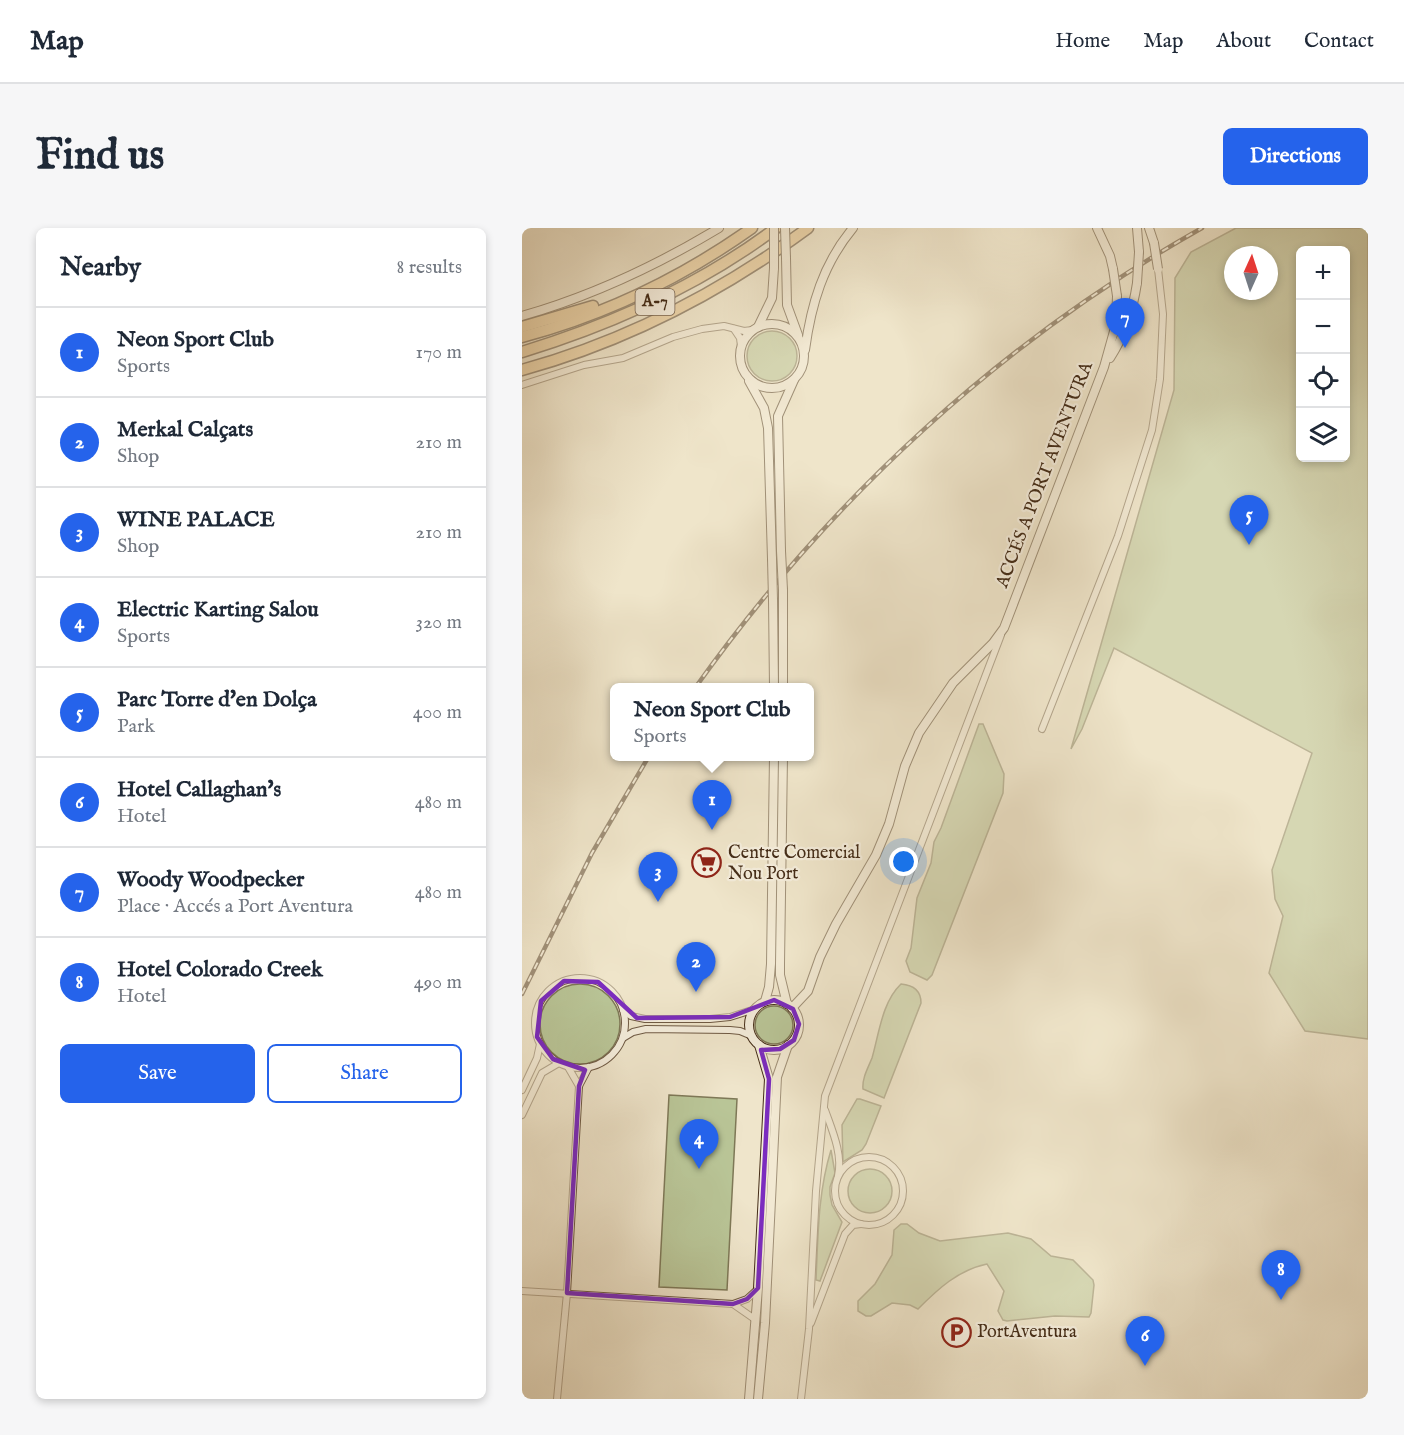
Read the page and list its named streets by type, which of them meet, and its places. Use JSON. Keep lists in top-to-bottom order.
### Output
{
  "streets": {
    "highway": ["A-7"],
    "street": ["ACCÉS A PORT AVENTURA"]
  },
  "places": {
    "supermarket": ["Centre Comercial Nou Port"],
    "parking": ["PortAventura"]
  },
  "north": "top",
  "page": {
    "header": "Map",
    "nav": [
      "Home",
      "Map",
      "About",
      "Contact"
    ],
    "buttons": [
      "Directions",
      ["Save", "Share"]
    ],
    "title": "Find us",
    "heading": ["Nearby", "8 results"],
    "map_buttons": ["+", "−"],
    "pins": [
      "7",
      "5",
      "1",
      "3",
      "2",
      "4",
      "8",
      "6"
    ],
    "list": [
      {
        "mark": "1",
        "name": "Neon Sport Club",
        "note": "Sports",
        "value": "170 m"
      },
      {
        "mark": "2",
        "name": "Merkal Calçats",
        "note": "Shop",
        "value": "210 m"
      },
      {
        "mark": "3",
        "name": "WINE PALACE",
        "note": "Shop",
        "value": "210 m"
      },
      {
        "mark": "4",
        "name": "Electric Karting Salou",
        "note": "Sports",
        "value": "320 m"
      },
      {
        "mark": "5",
        "name": "Parc Torre d'en Dolça",
        "note": "Park",
        "value": "400 m"
      },
      {
        "mark": "6",
        "name": "Hotel Callaghan's",
        "note": "Hotel",
        "value": "480 m"
      },
      {
        "mark": "7",
        "name": "Woody Woodpecker",
        "note": "Place · Accés a Port Aventura",
        "value": "480 m"
      },
      {
        "mark": "8",
        "name": "Hotel Colorado Creek",
        "note": "Hotel",
        "value": "490 m"
      }
    ],
    "popup": ["Neon Sport Club", "Sports"]
  }
}
